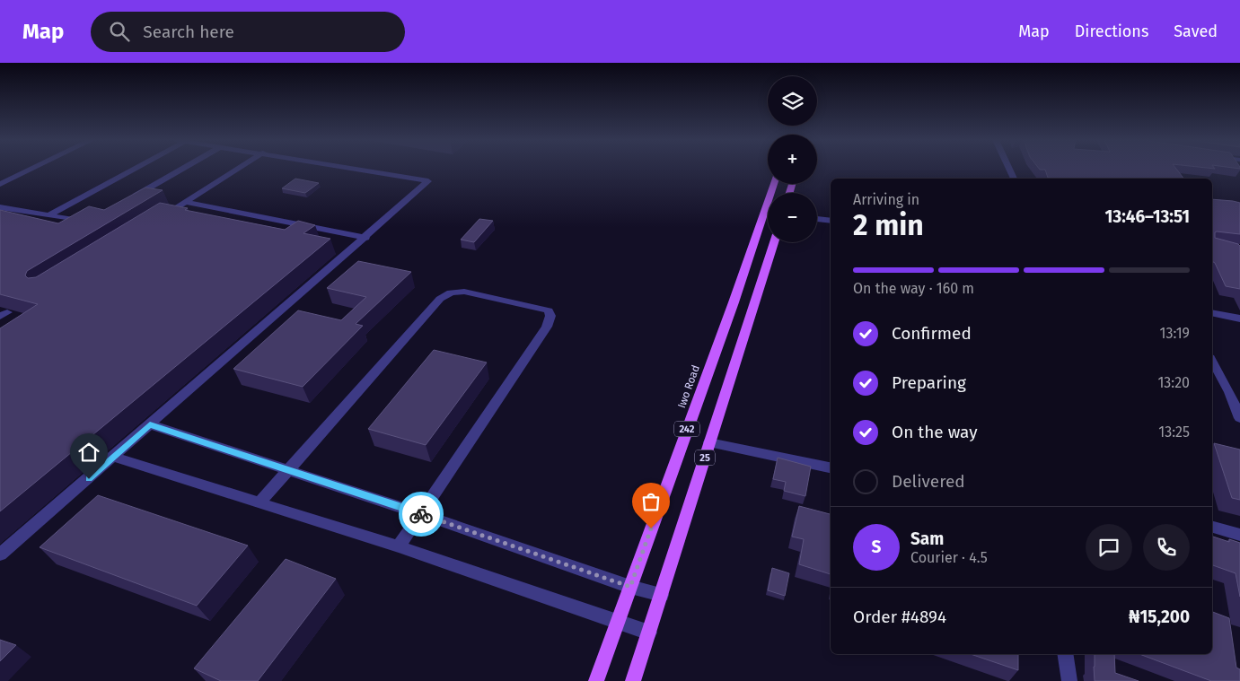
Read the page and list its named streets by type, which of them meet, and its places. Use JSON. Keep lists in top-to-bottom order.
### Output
{
  "streets": {
    "main road": ["Iwo Road", "242", "25"]
  },
  "page": {
    "header": "Map",
    "search": "Search here",
    "nav": ["Map", "Directions", "Saved"],
    "map_buttons": ["+", "−"],
    "heading": ["2 min", "Arriving in", "13:46–13:51"],
    "panel": [
      "Sam",
      "Courier · 4.5",
      "Order #4894",
      "₦15,200"
    ],
    "bar": "On the way · 160 m",
    "list": [
      ["Confirmed", "13:19"],
      ["Preparing", "13:20"],
      ["On the way", "13:25"],
      "Delivered"
    ],
    "round": "S"
  }
}
